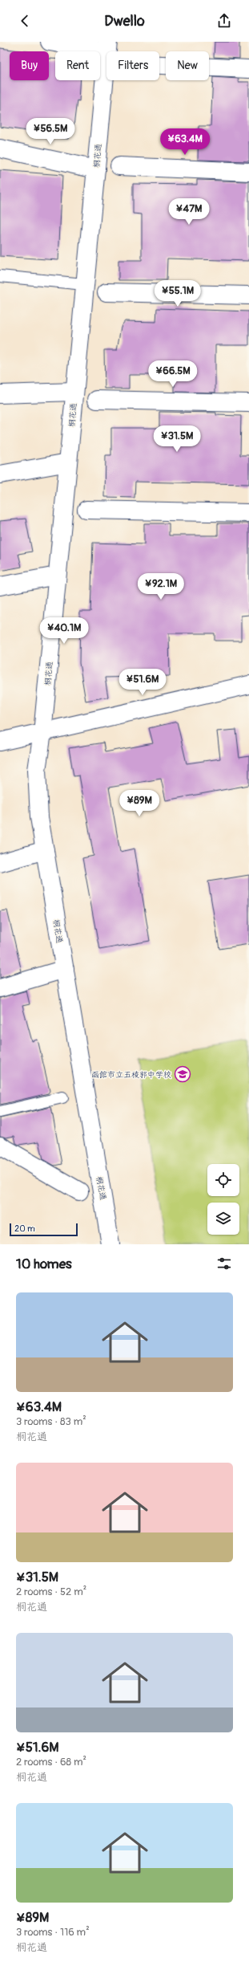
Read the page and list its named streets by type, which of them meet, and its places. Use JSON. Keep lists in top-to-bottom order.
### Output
{
  "streets": {
    "street": ["桐花通"]
  },
  "places": {
    "school or university": ["函館市立五稜郭中学校"]
  },
  "scale_bar": "20 m",
  "page": {
    "header": "Dwello",
    "chip": [
      "Buy",
      "Rent",
      "Filters",
      "New"
    ],
    "price": [
      "¥56.5M",
      "¥63.4M",
      "¥47M",
      "¥55.1M",
      "¥66.5M",
      "¥31.5M",
      "¥92.1M",
      "¥40.1M",
      "¥51.6M",
      "¥89M"
    ],
    "scale": "20 m",
    "heading": "10 homes",
    "list": [
      {
        "name": "¥63.4M",
        "note": "3 rooms · 83 m² · 桐花通"
      },
      {
        "name": "¥31.5M",
        "note": "2 rooms · 52 m² · 桐花通"
      },
      {
        "name": "¥51.6M",
        "note": "2 rooms · 68 m² · 桐花通"
      },
      {
        "name": "¥89M",
        "note": "3 rooms · 116 m² · 桐花通"
      }
    ]
  }
}
